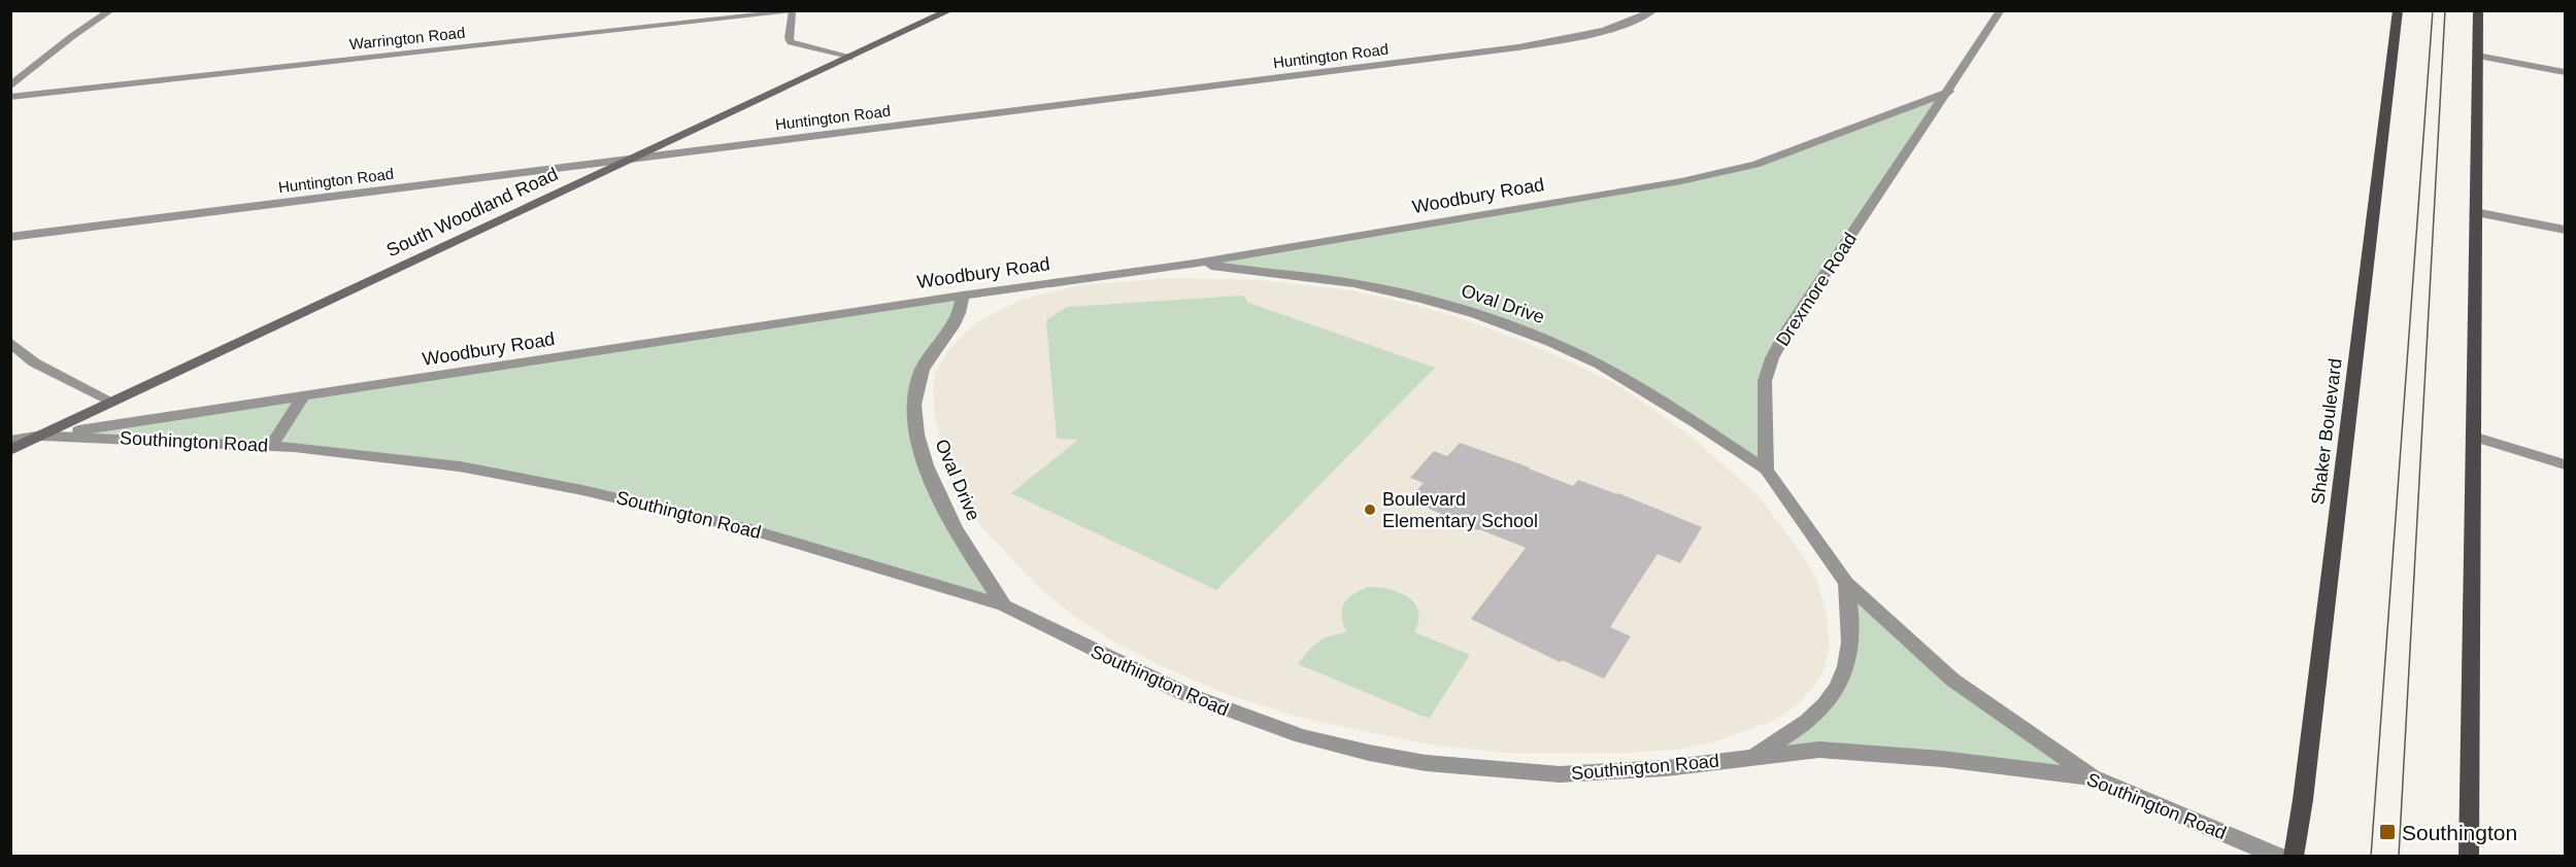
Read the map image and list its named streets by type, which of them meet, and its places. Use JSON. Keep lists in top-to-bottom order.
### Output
{
  "streets": {
    "main road": ["Shaker Boulevard"],
    "street": [
      "Warrington Road",
      "Huntington Road",
      "Woodbury Road",
      "South Woodland Road",
      "Drexmore Road",
      "Oval Drive",
      "Southington Road"
    ]
  },
  "crossings": [
    ["Huntington Road", "South Woodland Road"],
    ["Woodbury Road", "South Woodland Road"],
    ["Woodbury Road", "Drexmore Road"],
    ["Woodbury Road", "Oval Drive"],
    ["Woodbury Road", "Southington Road"],
    ["South Woodland Road", "Southington Road"],
    ["Drexmore Road", "Oval Drive"],
    ["Oval Drive", "Southington Road"]
  ],
  "places": {
    "other": ["Boulevard Elementary School"],
    "transit": ["Southington"]
  }
}
